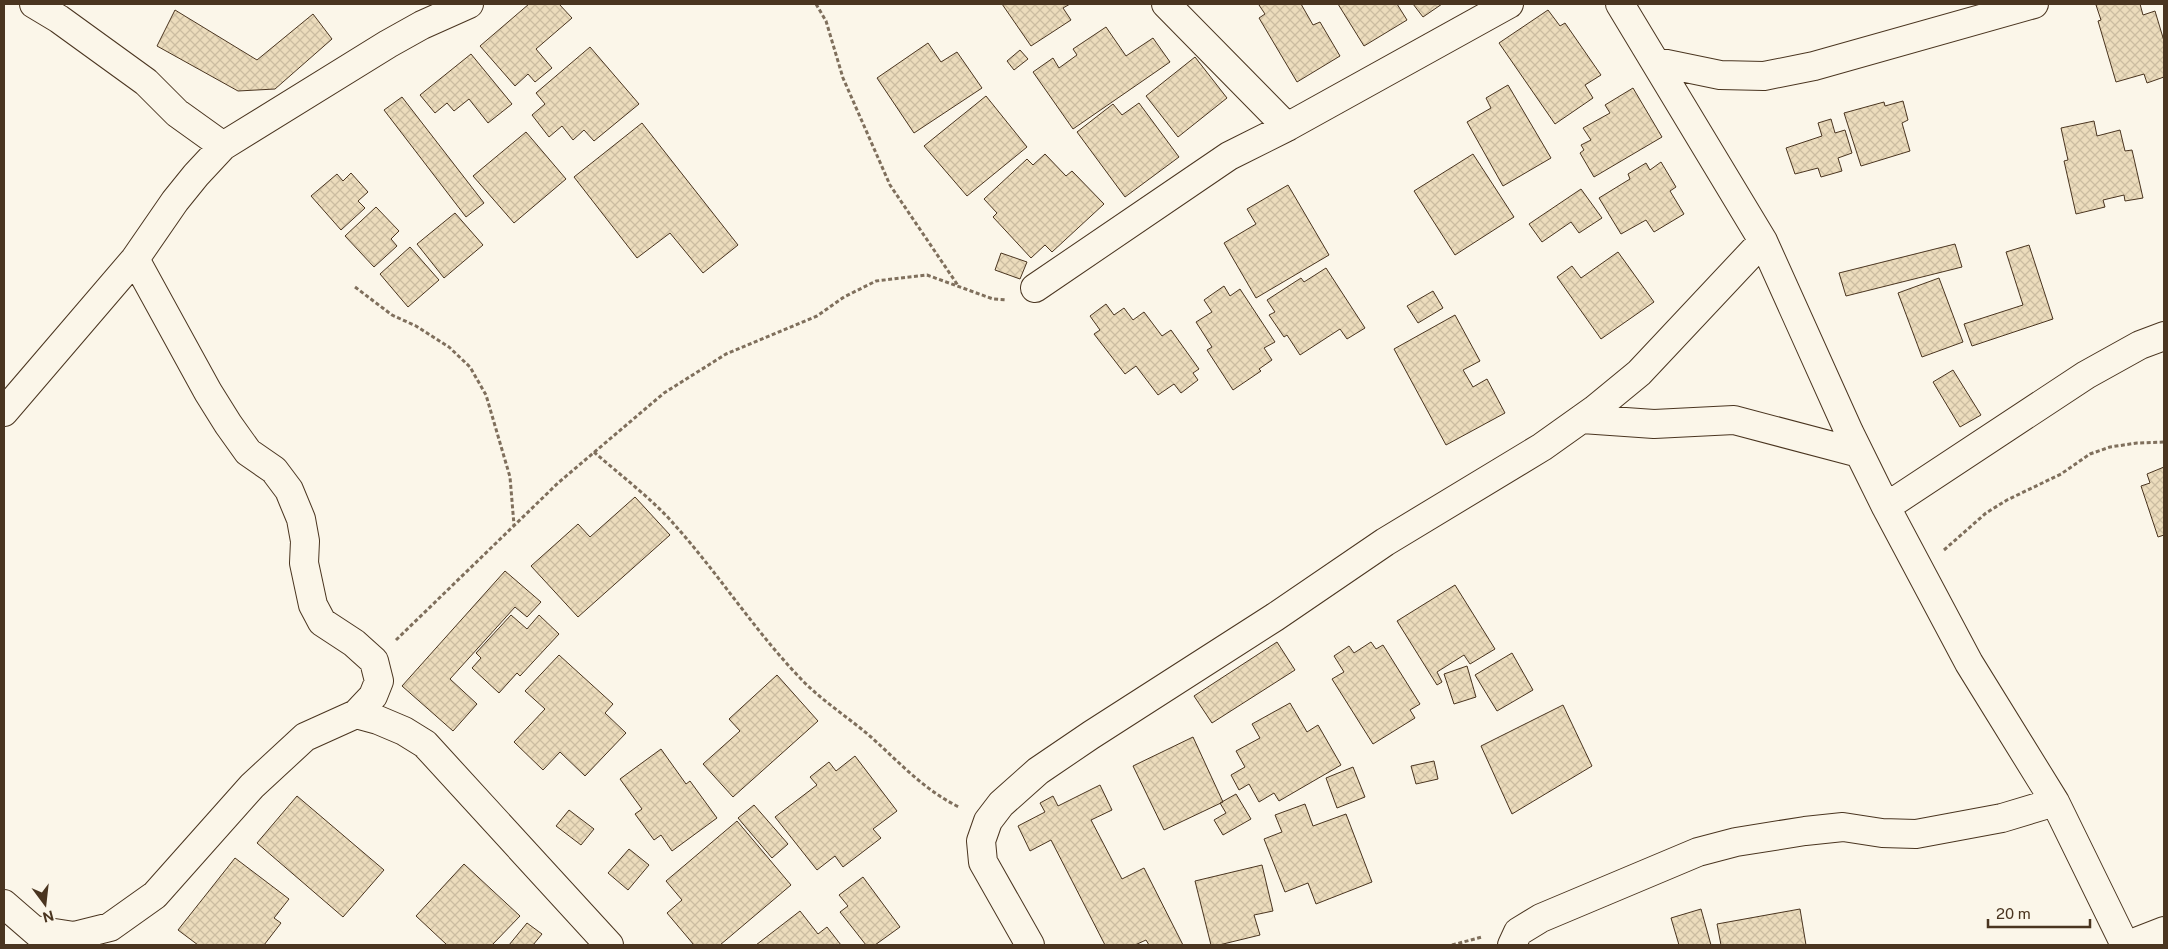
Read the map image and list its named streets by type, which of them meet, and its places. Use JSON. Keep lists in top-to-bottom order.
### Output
{
  "scale_bar": "20 m",
  "north": "bottom"
}
